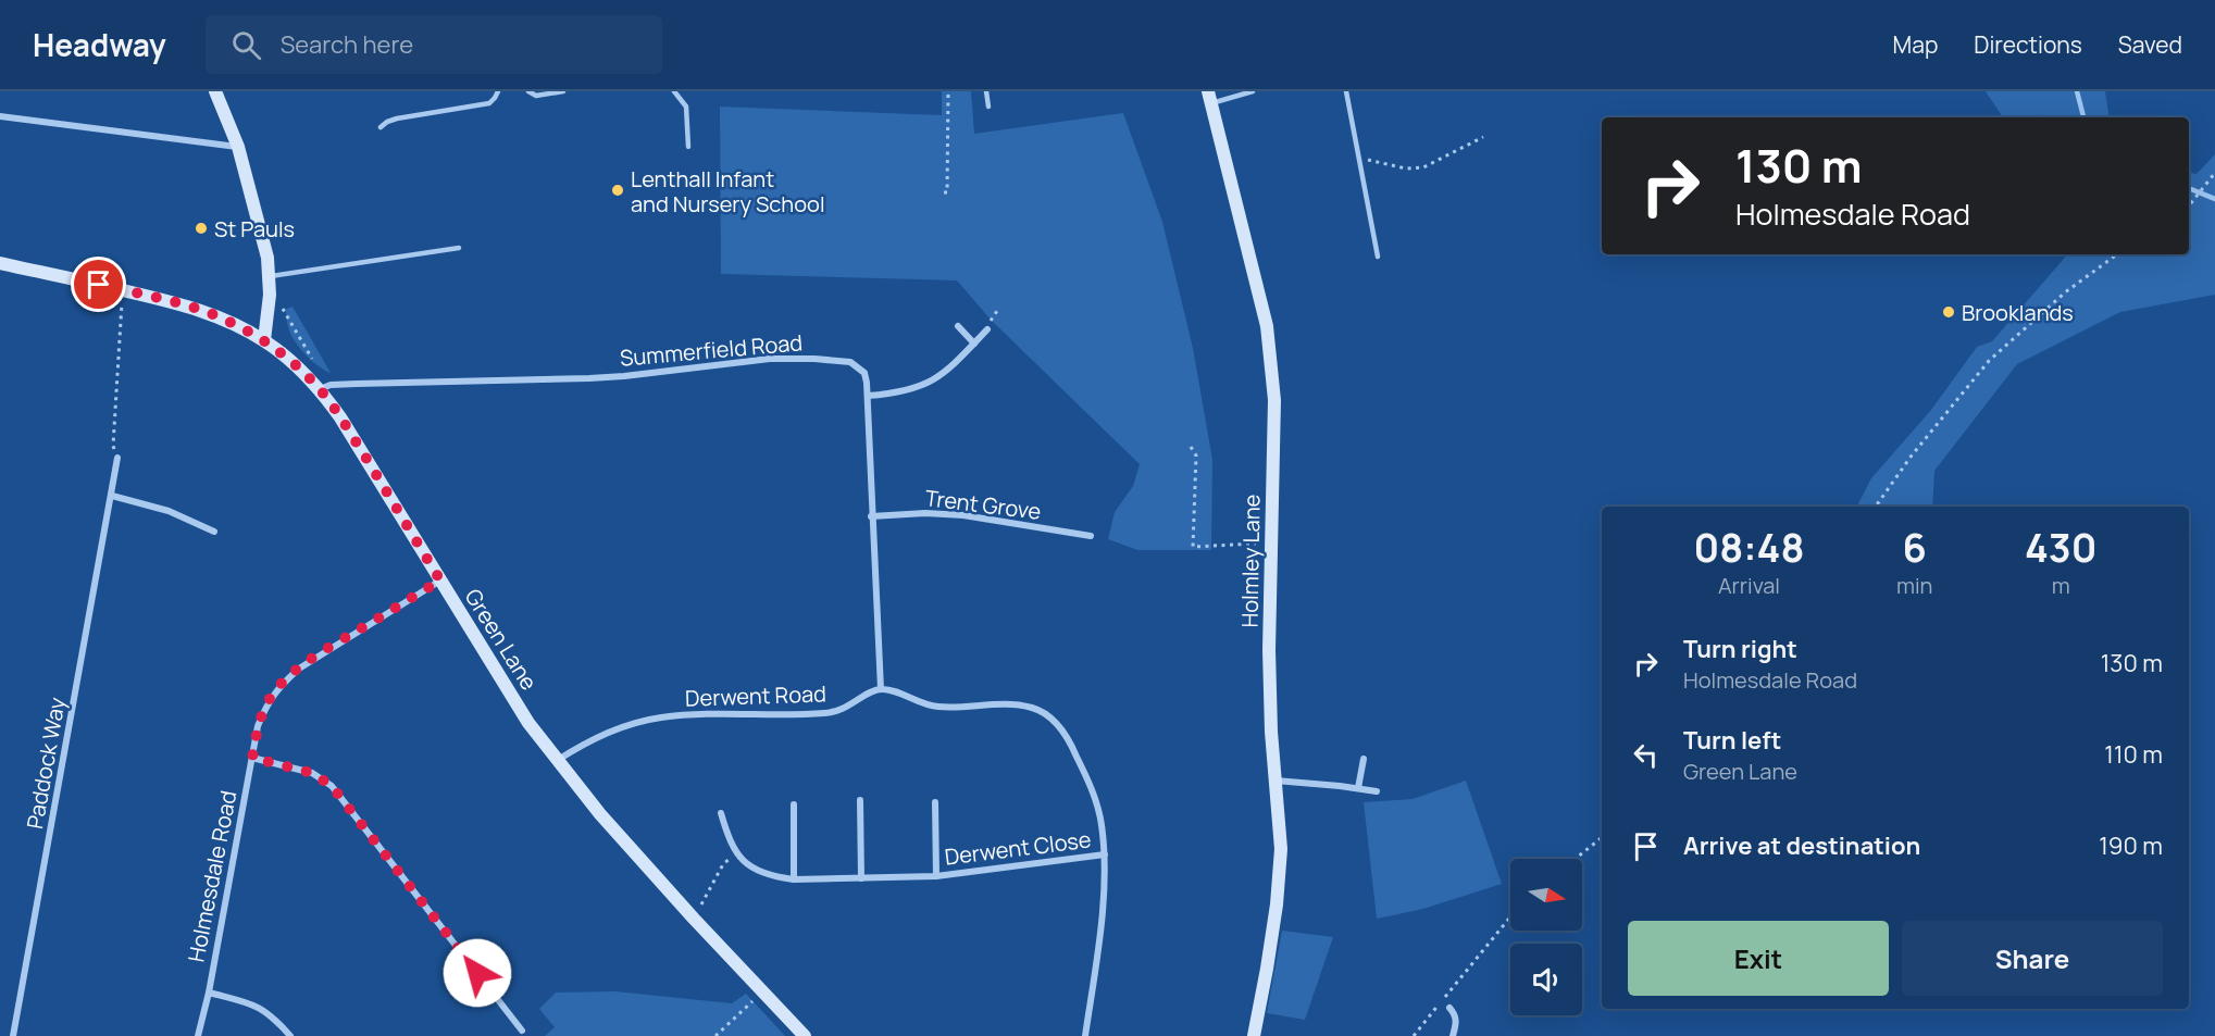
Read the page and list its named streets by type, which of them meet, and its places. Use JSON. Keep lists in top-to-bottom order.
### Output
{
  "streets": {
    "main road": ["Holmley Lane", "Green Lane"],
    "street": [
      "Summerfield Road",
      "Trent Grove",
      "Derwent Road",
      "Paddock Way",
      "Derwent Close",
      "Holmesdale Road"
    ]
  },
  "crossings": [
    ["Summerfield Road", "Trent Grove"],
    ["Summerfield Road", "Green Lane"],
    ["Summerfield Road", "Derwent Road"],
    ["Green Lane", "Derwent Road"],
    ["Green Lane", "Holmesdale Road"]
  ],
  "places": ["Lenthall Infant and Nursery School", "St Pauls", "Brooklands"],
  "north": "right",
  "page": {
    "header": "Headway",
    "search": "Search here",
    "nav": ["Map", "Directions", "Saved"],
    "turn": ["130 m", "Holmesdale Road"],
    "eta": [
      "08:48",
      "Arrival",
      "6",
      "min",
      "430",
      "m"
    ],
    "list": [
      {
        "name": "Turn right",
        "note": "Holmesdale Road",
        "value": "130 m"
      },
      {
        "name": "Turn left",
        "note": "Green Lane",
        "value": "110 m"
      },
      {
        "name": "Arrive at destination",
        "value": "190 m"
      }
    ],
    "buttons": ["Exit", "Share"]
  }
}
